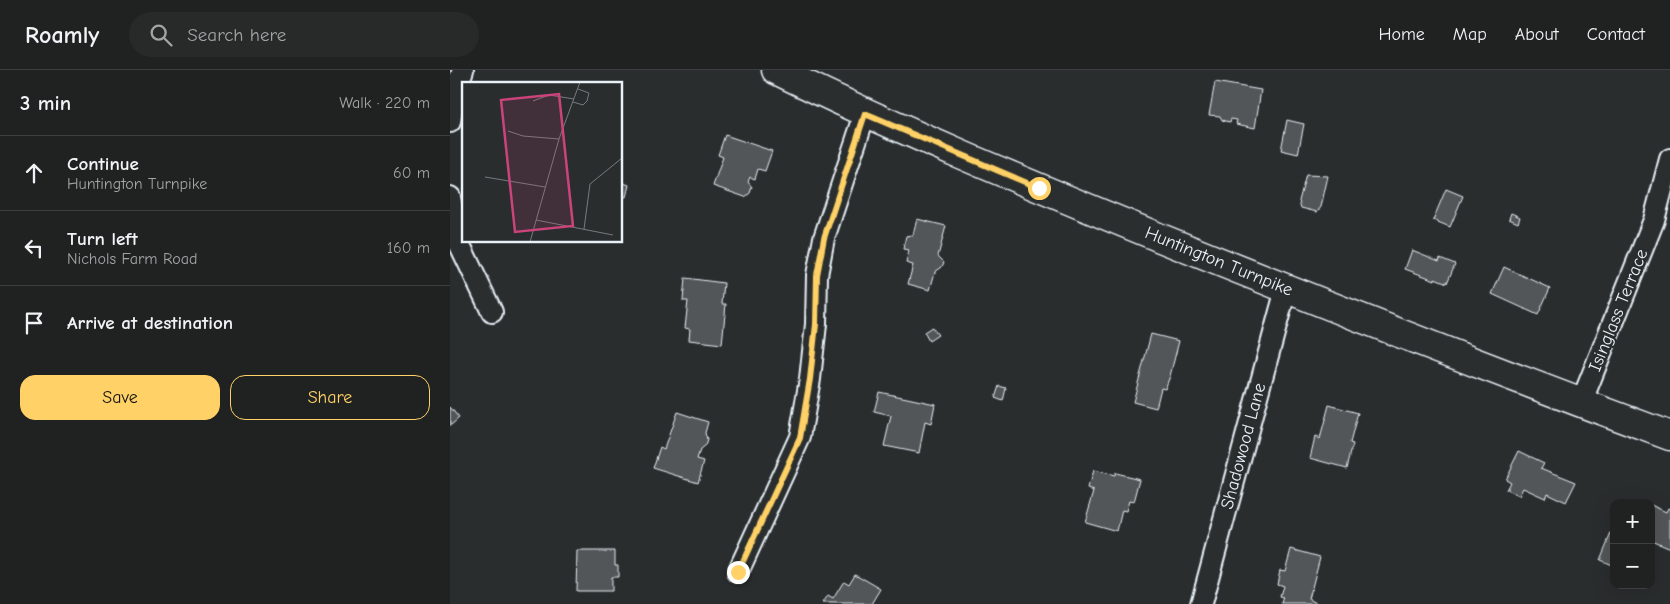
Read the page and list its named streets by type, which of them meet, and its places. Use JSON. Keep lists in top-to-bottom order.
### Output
{
  "streets": {
    "main road": ["Huntington Turnpike"],
    "street": ["Isinglass Terrace", "Shadowood Lane"]
  },
  "crossings": [
    ["Huntington Turnpike", "Isinglass Terrace"],
    ["Huntington Turnpike", "Shadowood Lane"]
  ],
  "page": {
    "header": "Roamly",
    "search": "Search here",
    "nav": [
      "Home",
      "Map",
      "About",
      "Contact"
    ],
    "heading": ["3 min", "Walk · 220 m"],
    "list": [
      ["Continue", "Huntington Turnpike", "60 m"],
      ["Turn left", "Nichols Farm Road", "160 m"],
      "Arrive at destination"
    ],
    "buttons": ["Save", "Share"],
    "map_buttons": ["+", "−"]
  }
}
